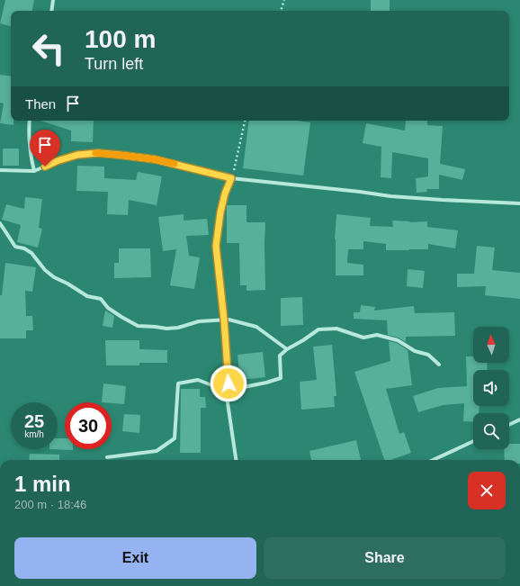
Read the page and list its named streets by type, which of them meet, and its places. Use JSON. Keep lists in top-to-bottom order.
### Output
{
  "north": "top",
  "page": {
    "turn": ["100 m", "Turn left"],
    "then": "Then",
    "speed": "25 km/h",
    "limit": "30",
    "heading": ["1 min", "200 m · 18:46"],
    "buttons": ["Exit", "Share"]
  }
}
